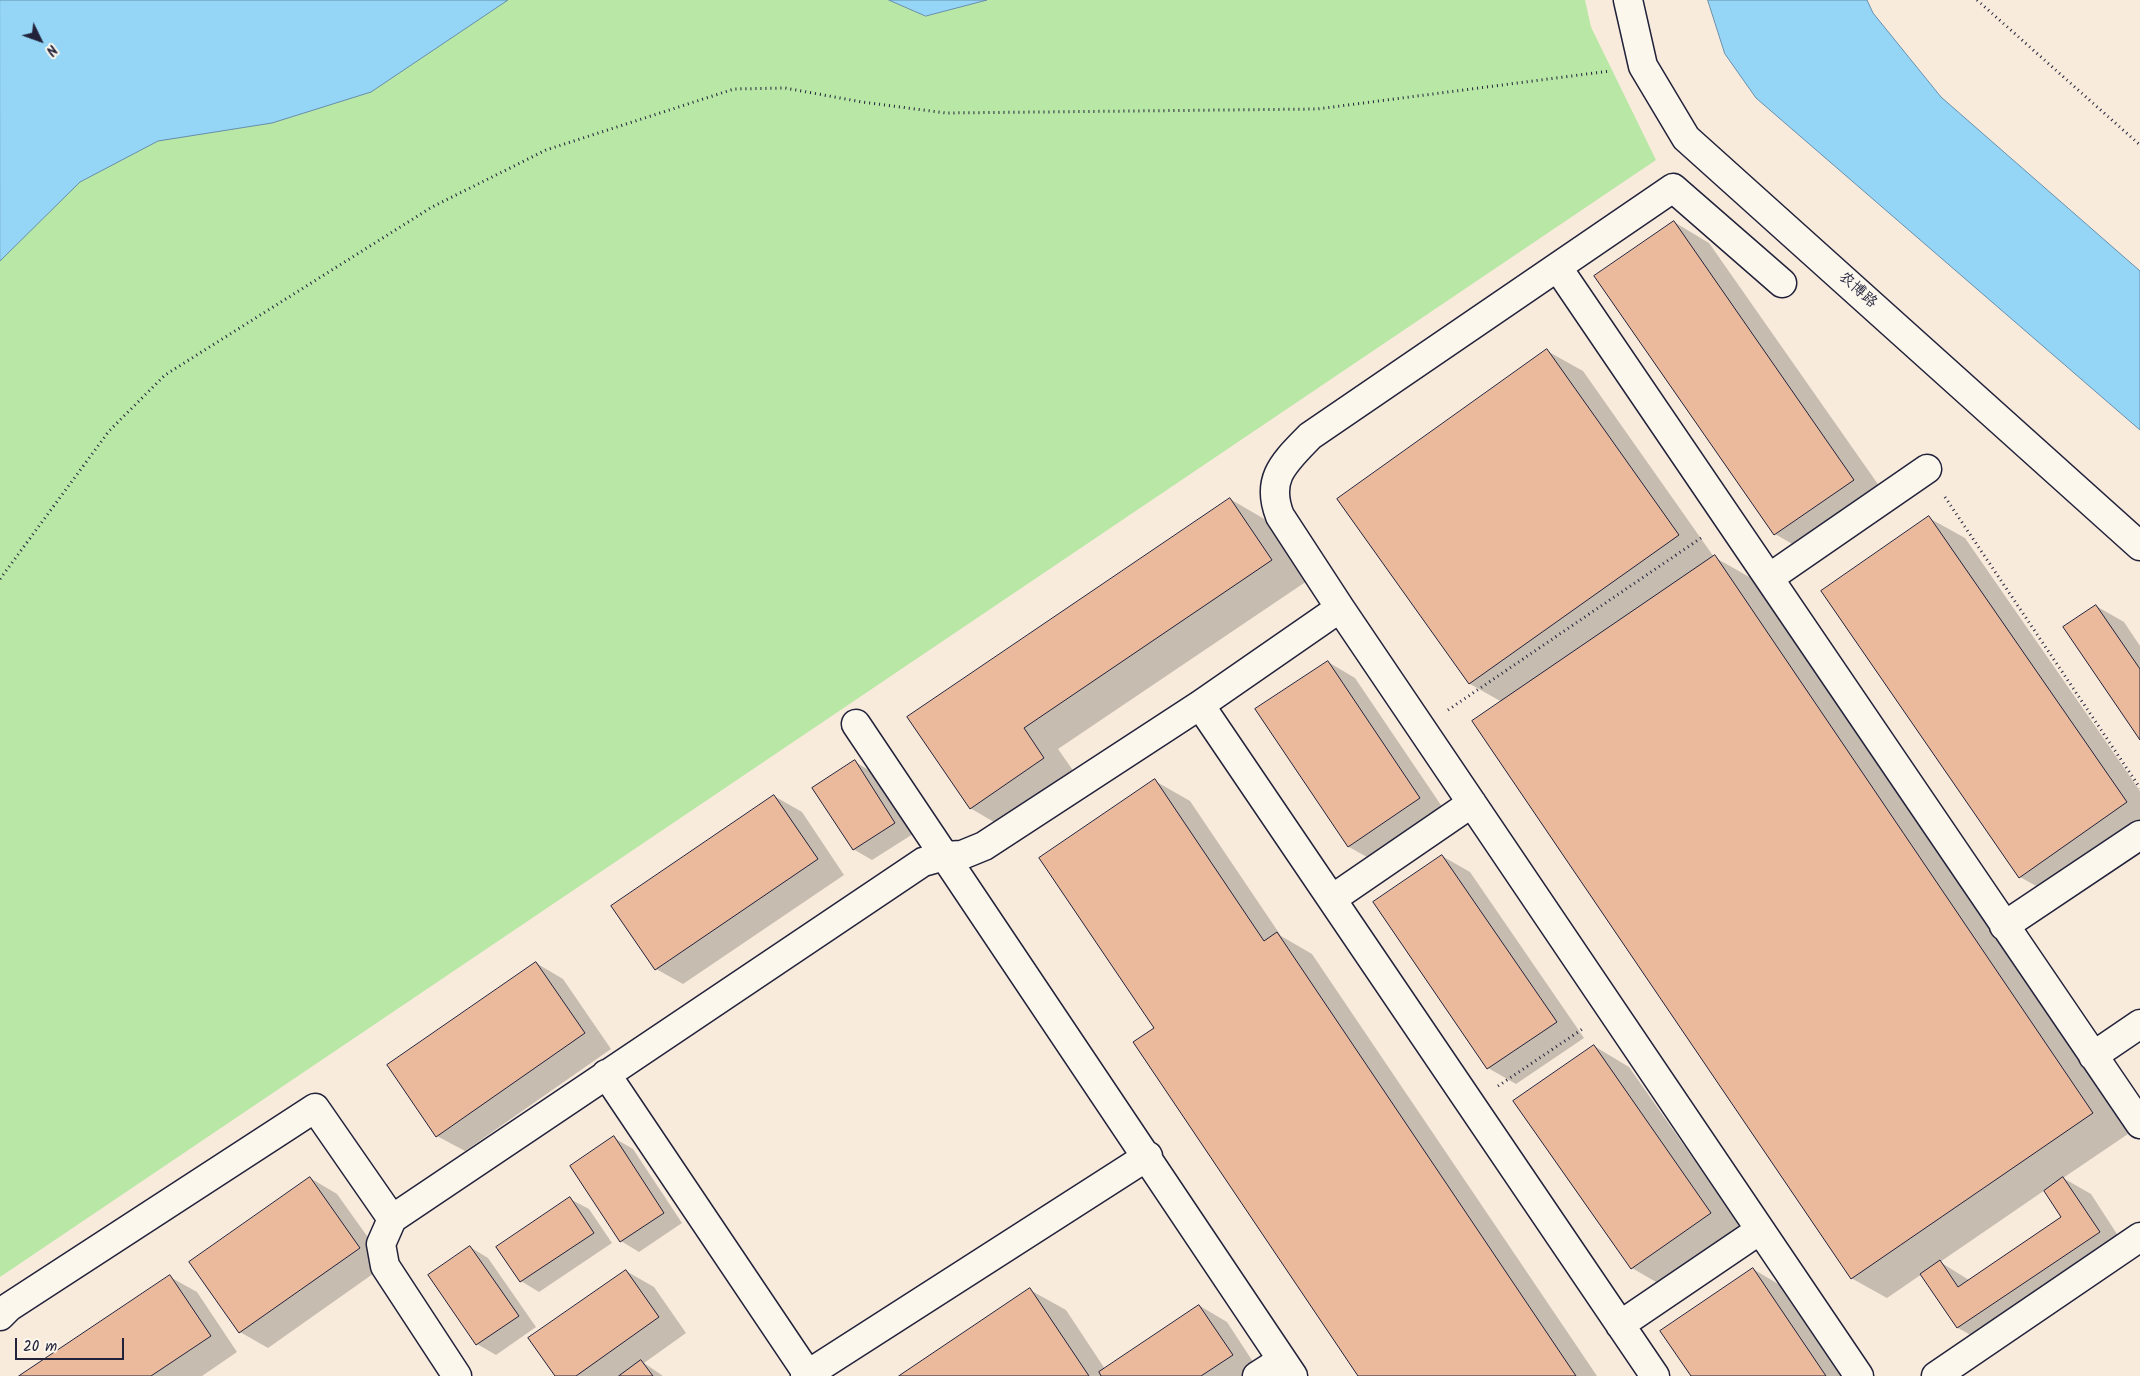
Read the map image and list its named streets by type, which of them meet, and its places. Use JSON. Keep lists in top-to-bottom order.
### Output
{
  "streets": {
    "street": ["农博路"]
  },
  "scale_bar": "20 m",
  "north": "bottom right"
}
